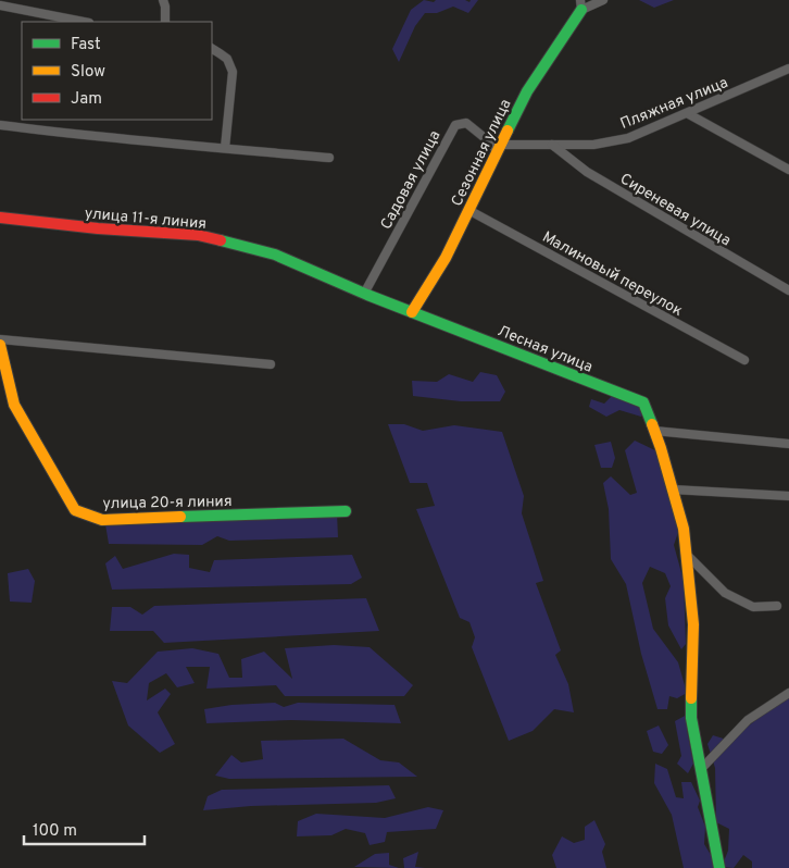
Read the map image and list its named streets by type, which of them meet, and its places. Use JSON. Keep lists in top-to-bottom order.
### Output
{
  "streets": {
    "street": [
      "Пляжная улица",
      "Сезонная улица",
      "Садовая улица",
      "Сиреневая улица",
      "улица 11-я линия",
      "Малиновый переулок",
      "Лесная улица",
      "улица 20-я линия"
    ]
  },
  "crossings": [
    ["Пляжная улица", "Сезонная улица"],
    ["Пляжная улица", "Садовая улица"],
    ["Пляжная улица", "Сиреневая улица"],
    ["Сезонная улица", "Садовая улица"],
    ["Сезонная улица", "Малиновый переулок"],
    ["Сезонная улица", "Лесная улица"],
    ["Садовая улица", "Лесная улица"],
    ["улица 11-я линия", "Лесная улица"]
  ],
  "legend": ["Fast", "Slow", "Jam"],
  "scale_bar": "100 m"
}
